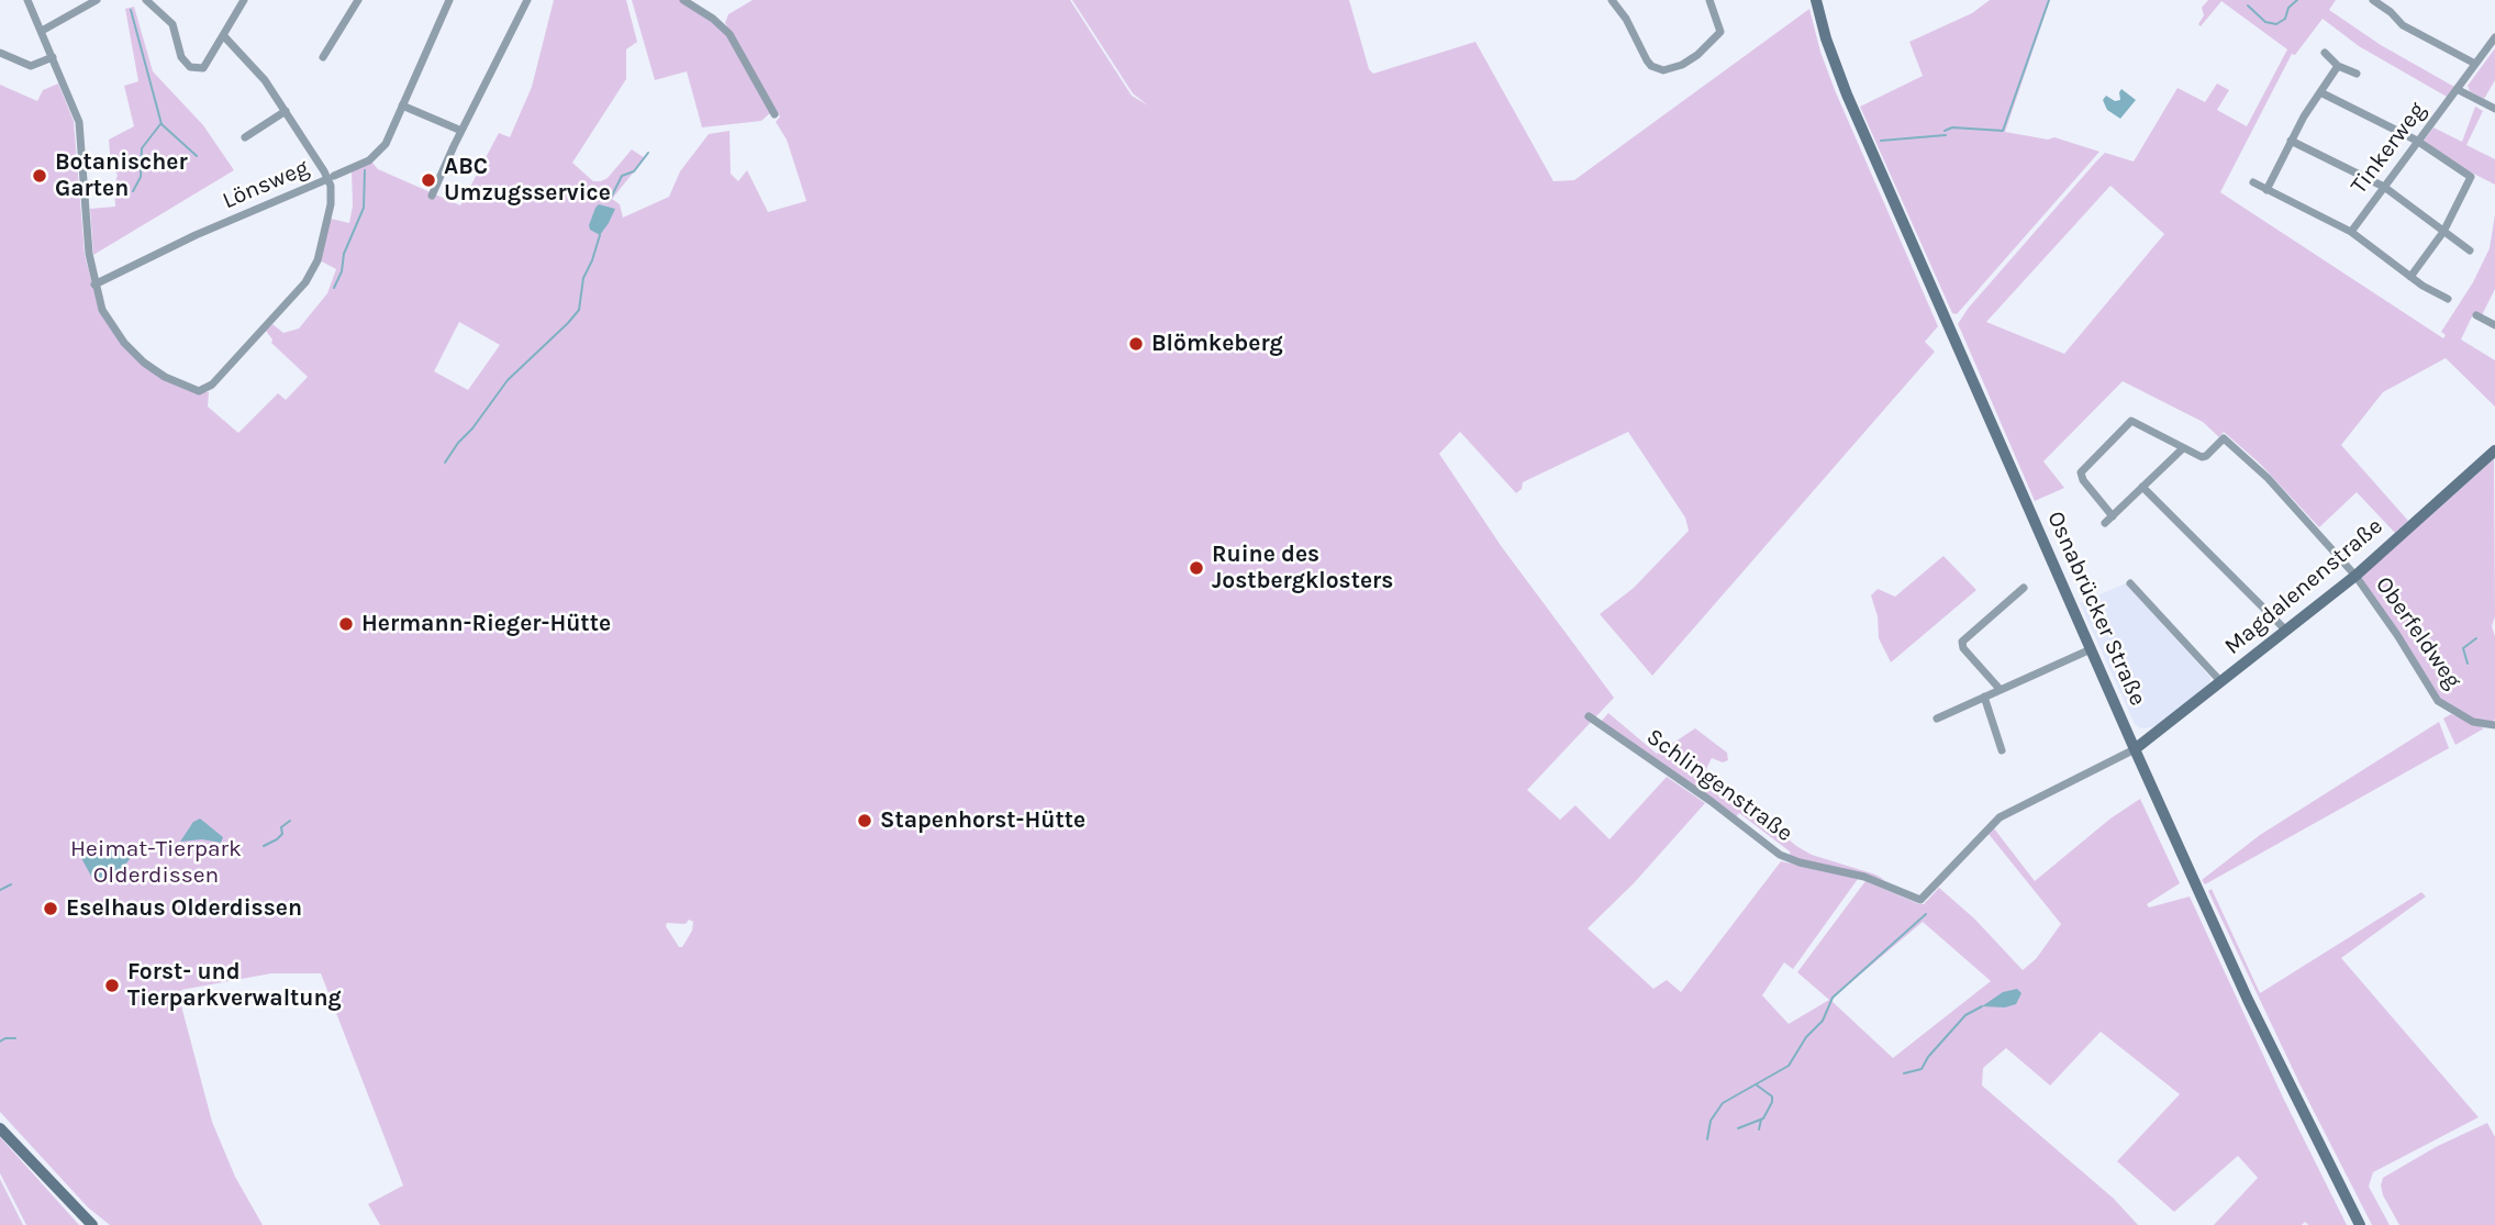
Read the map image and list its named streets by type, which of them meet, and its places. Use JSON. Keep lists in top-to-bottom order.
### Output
{
  "streets": {
    "main road": ["Magdalenenstraße", "Osnabrücker Straße"],
    "street": [
      "Tinkerweg",
      "Lönsweg",
      "Oberfeldweg",
      "Schlingenstraße"
    ]
  },
  "crossings": [
    ["Magdalenenstraße", "Osnabrücker Straße"],
    ["Magdalenenstraße", "Oberfeldweg"],
    ["Magdalenenstraße", "Schlingenstraße"],
    ["Osnabrücker Straße", "Schlingenstraße"]
  ],
  "parks": ["Heimat-Tierpark Olderdissen"],
  "places": [
    "Botanischer Garten",
    "ABC Umzugsservice",
    "Blömkeberg",
    "Ruine des Jostbergklosters",
    "Hermann-Rieger-Hütte",
    "Stapenhorst-Hütte",
    "Eselhaus Olderdissen",
    "Forst- und Tierparkverwaltung"
  ]
}
